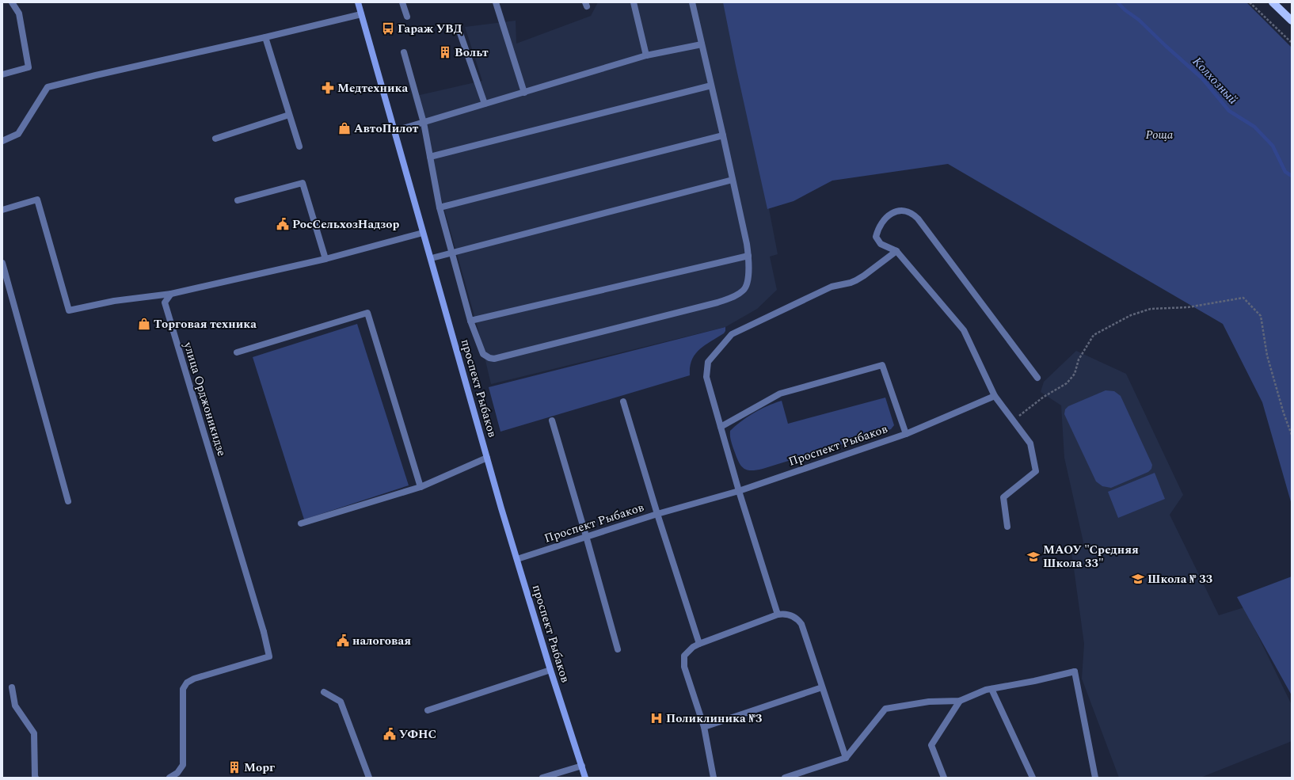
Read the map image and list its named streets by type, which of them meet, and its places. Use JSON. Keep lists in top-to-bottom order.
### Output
{
  "streets": {
    "main road": ["проспект Рыбаков"],
    "street": ["улица Орджоникидзе", "Проспект Рыбаков"]
  },
  "crossings": [
    ["проспект Рыбаков", "Проспект Рыбаков"]
  ],
  "water": ["Колхозный"],
  "parks": ["Роща"],
  "places": {
    "bus stop": ["Гараж УВД"],
    "building": ["Вольт", "Морг"],
    "pharmacy": ["Медтехника"],
    "shop": ["АвтоПилот", "Торговая техника"],
    "public building": ["РосСельхозНадзор", "налоговая", "УФНС"],
    "school or university": ["МАОУ \"Средняя Школа 33\"", "Школа № 33"],
    "hospital": ["Поликлиника №3"]
  }
}
